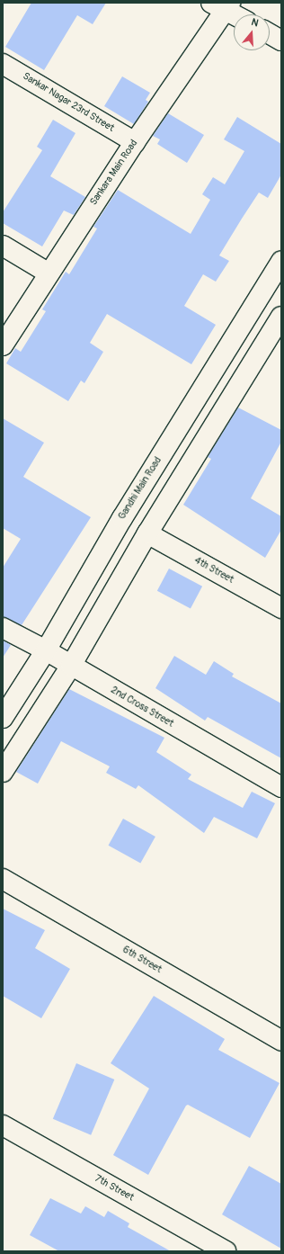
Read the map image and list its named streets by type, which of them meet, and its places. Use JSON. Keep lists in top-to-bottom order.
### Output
{
  "streets": {
    "street": [
      "Sankar Nagar 23rd Street",
      "Sankara Main Road",
      "Gandhi Main Road",
      "4th Street",
      "2nd Cross Street",
      "6th Street",
      "7th Street"
    ]
  },
  "crossings": [
    ["Sankar Nagar 23rd Street", "Sankara Main Road"],
    ["Gandhi Main Road", "2nd Cross Street"]
  ],
  "north": "top"
}
